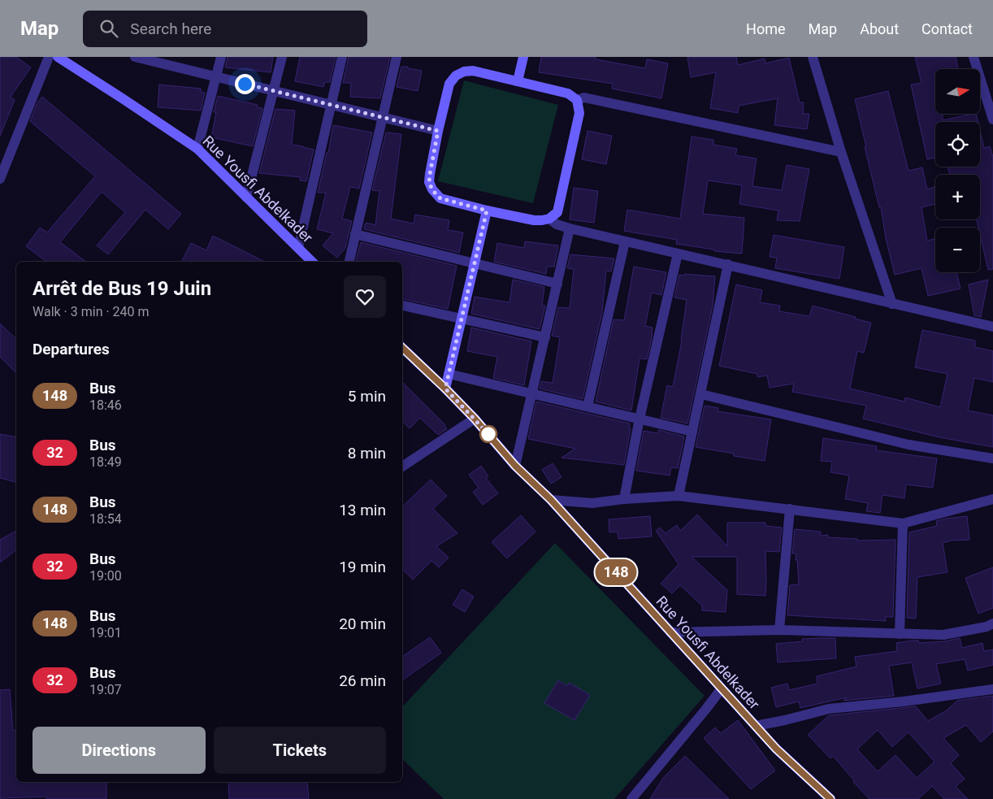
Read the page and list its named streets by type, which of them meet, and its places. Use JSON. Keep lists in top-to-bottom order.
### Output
{
  "streets": {
    "main road": ["Rue Yousfi Abdelkader"]
  },
  "lines": ["bus line 148"],
  "north": "right",
  "page": {
    "header": "Map",
    "search": "Search here",
    "nav": [
      "Home",
      "Map",
      "About",
      "Contact"
    ],
    "on_map": "148",
    "map_buttons": ["+", "−"],
    "heading": [
      ["Arrêt de Bus 19 Juin", "Walk · 3 min · 240 m"],
      "Departures"
    ],
    "list": [
      {
        "mark": "148",
        "name": "Bus",
        "note": "18:46",
        "value": "5 min"
      },
      {
        "mark": "32",
        "name": "Bus",
        "note": "18:49",
        "value": "8 min"
      },
      {
        "mark": "148",
        "name": "Bus",
        "note": "18:54",
        "value": "13 min"
      },
      {
        "mark": "32",
        "name": "Bus",
        "note": "19:00",
        "value": "19 min"
      },
      {
        "mark": "148",
        "name": "Bus",
        "note": "19:01",
        "value": "20 min"
      },
      {
        "mark": "32",
        "name": "Bus",
        "note": "19:07",
        "value": "26 min"
      }
    ],
    "buttons": ["Directions", "Tickets"]
  }
}
